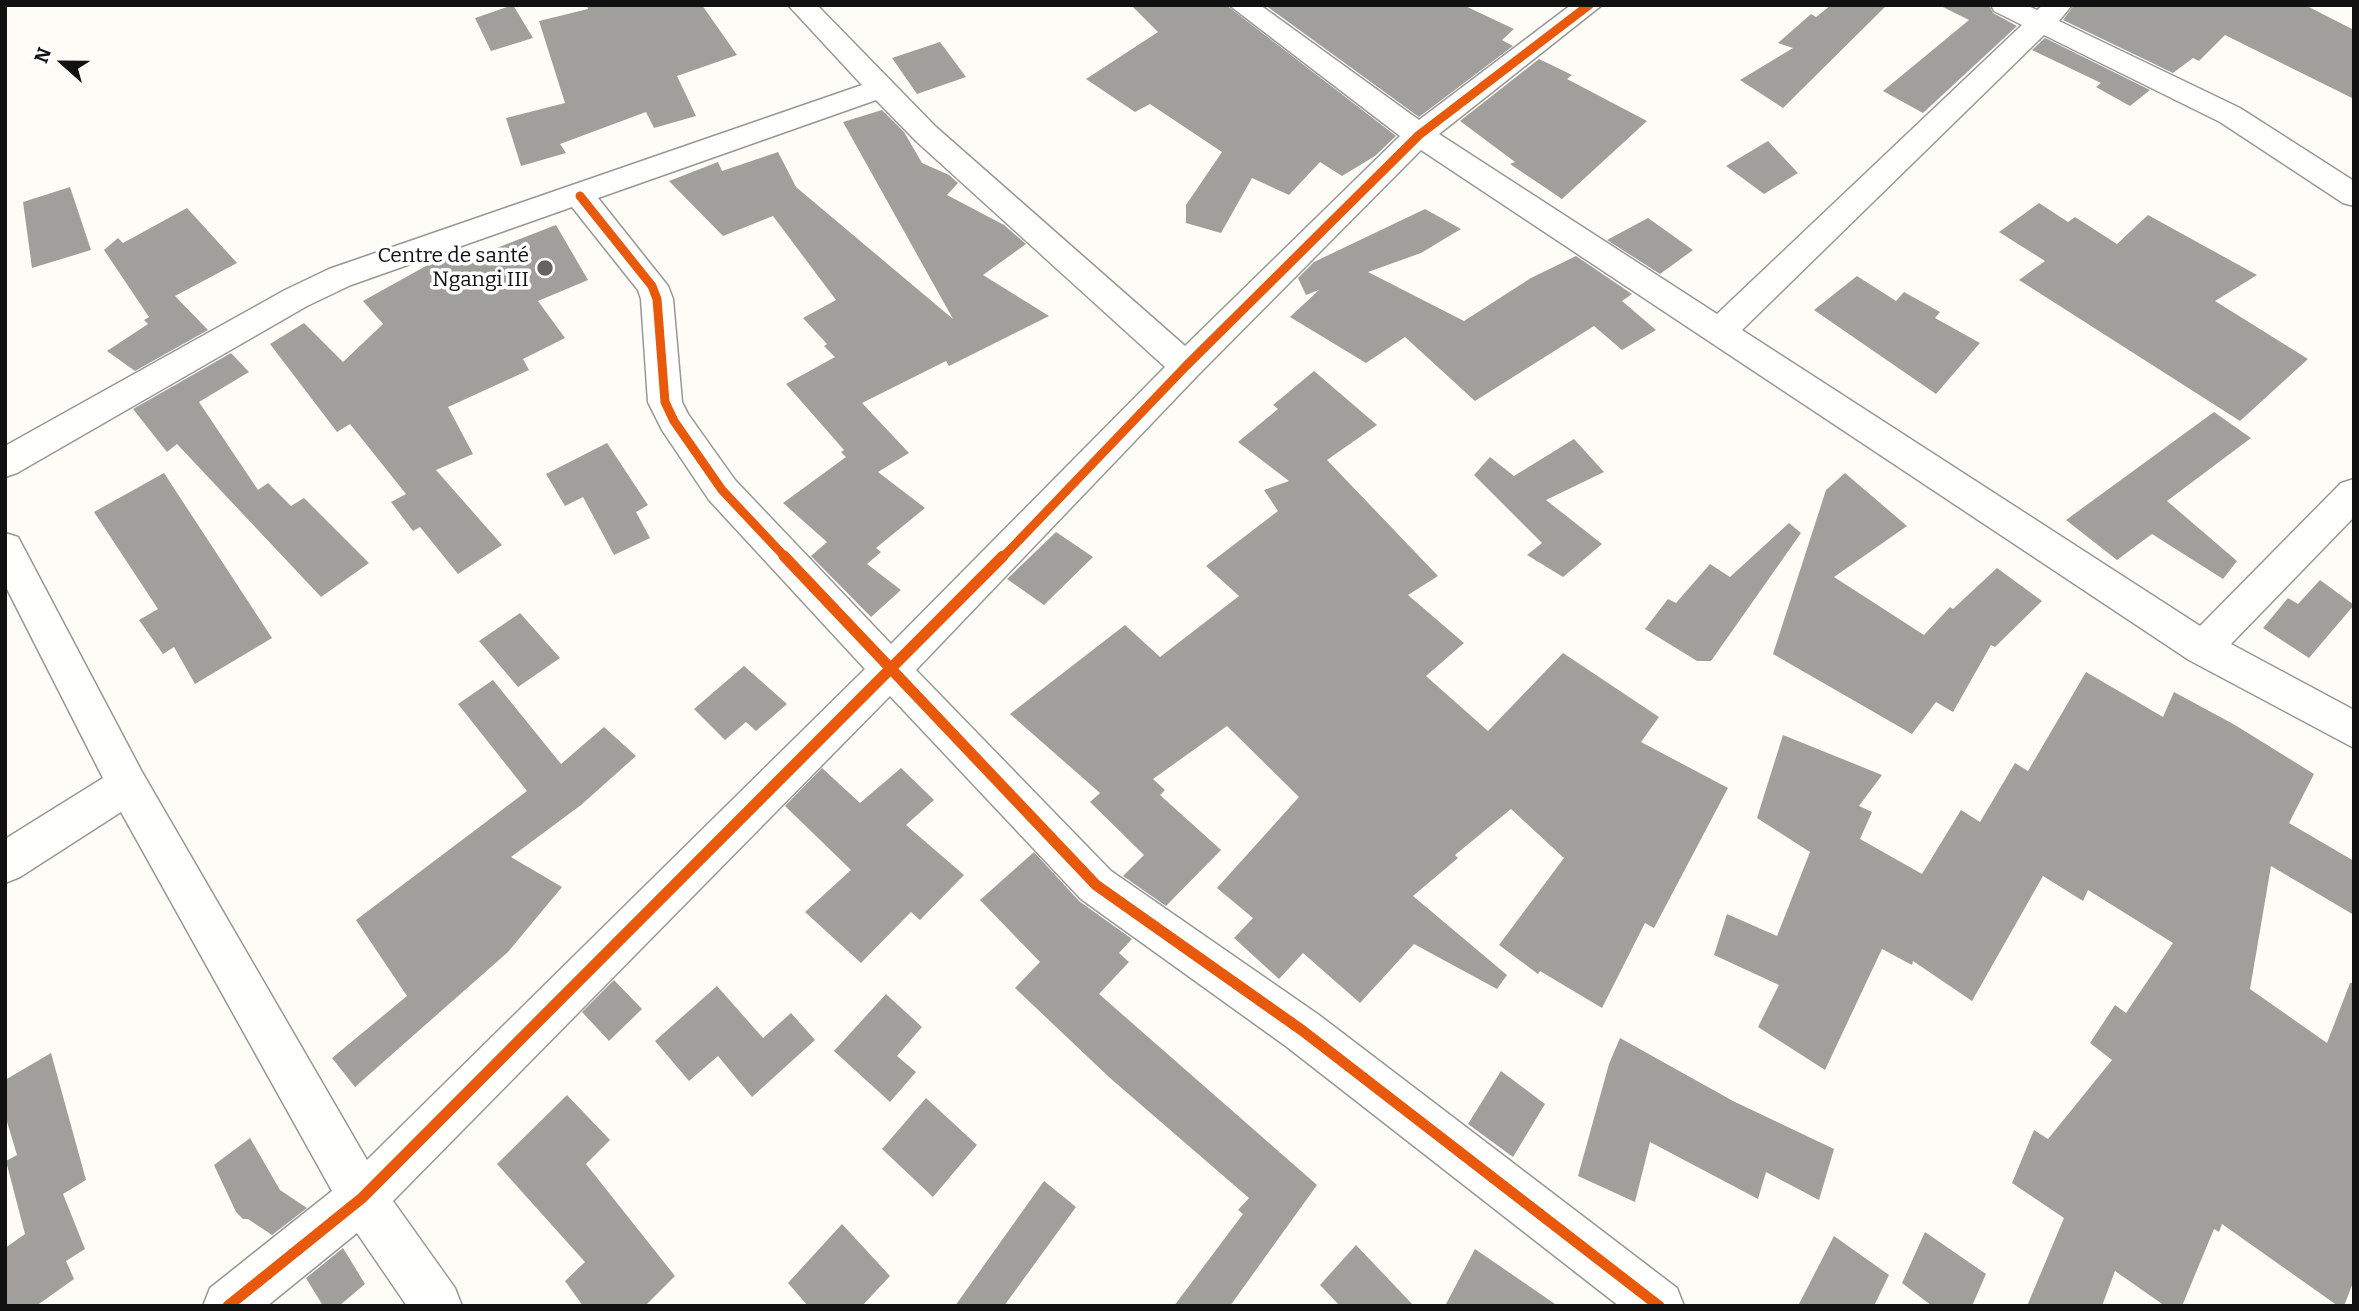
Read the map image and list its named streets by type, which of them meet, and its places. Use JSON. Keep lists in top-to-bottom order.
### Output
{
  "places": ["Centre de santé Ngangi III"],
  "north": "left"
}
